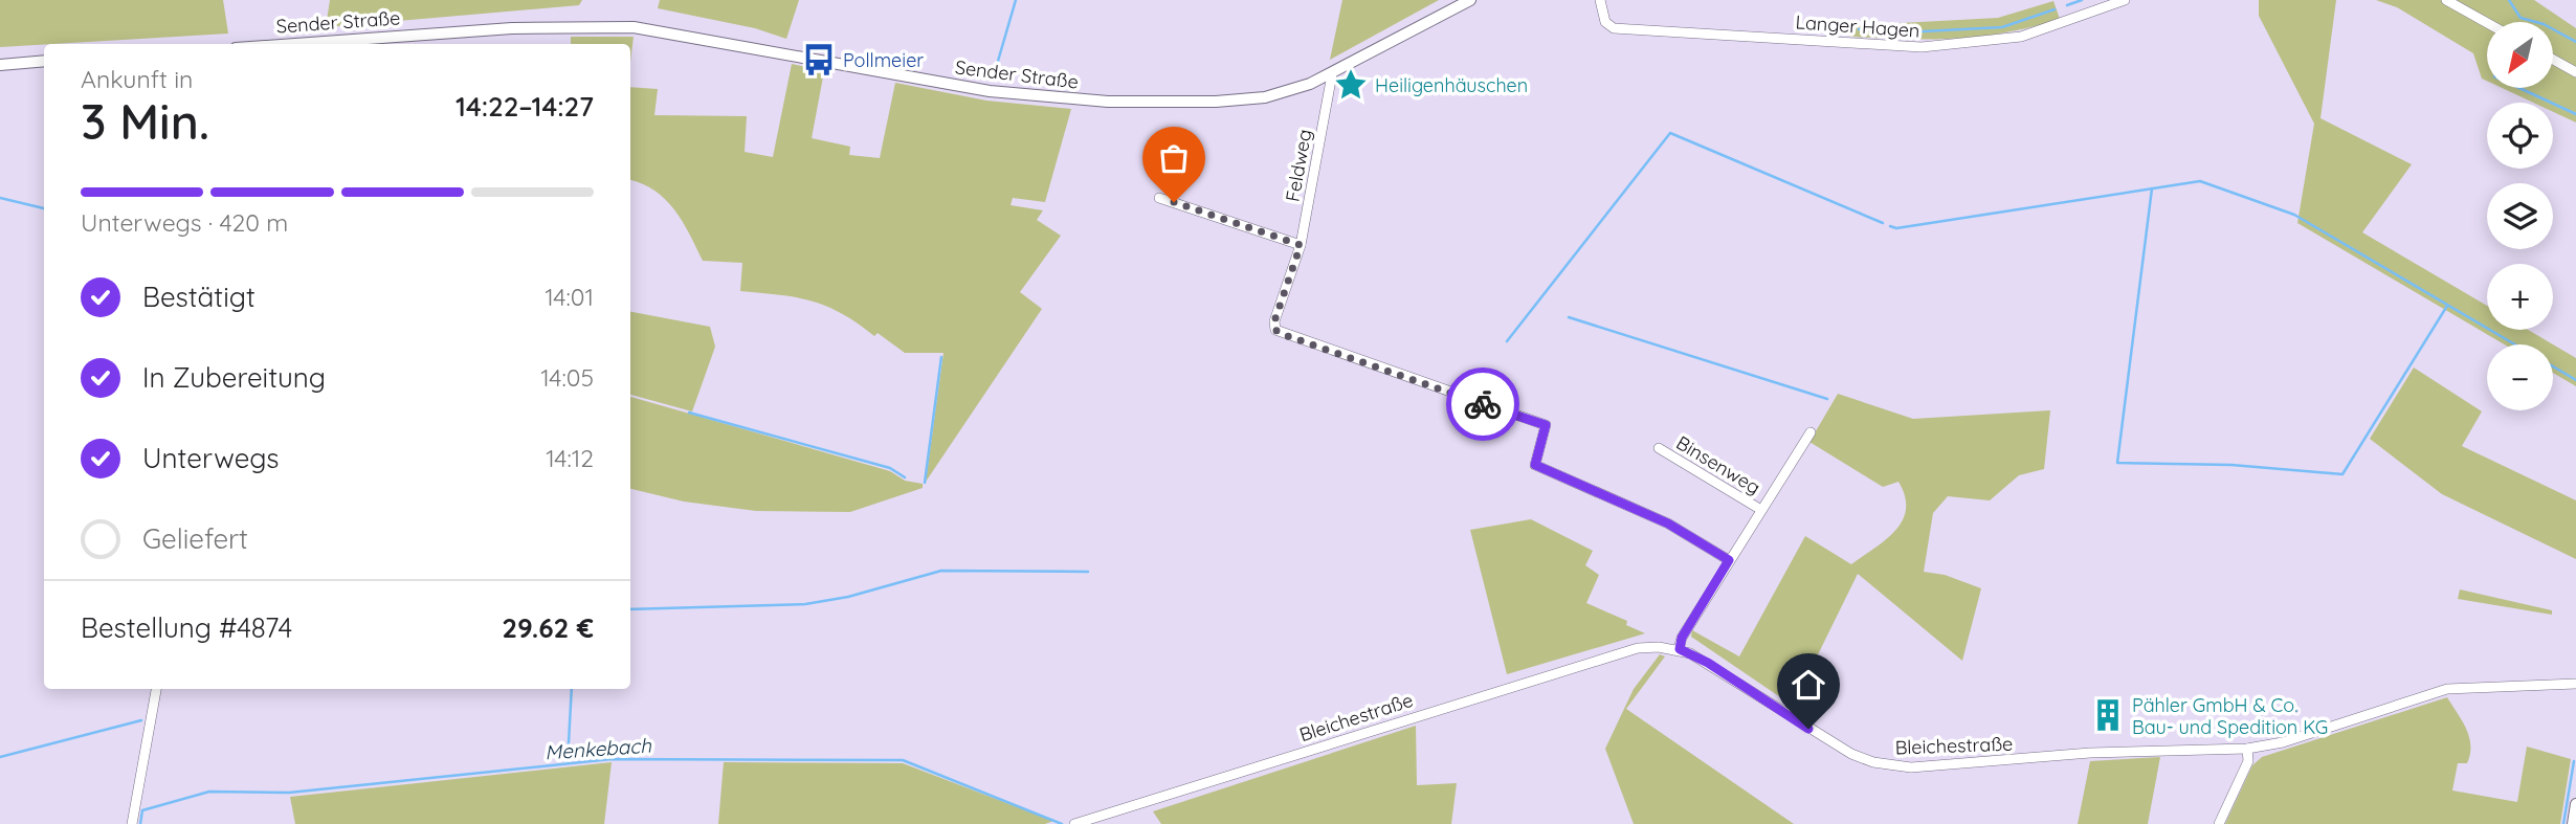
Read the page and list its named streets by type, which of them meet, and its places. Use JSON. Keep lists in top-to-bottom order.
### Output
{
  "streets": {
    "main road": ["Sender Straße"],
    "street": [
      "Langer Hagen",
      "Feldweg",
      "Binsenweg",
      "Bleichestraße"
    ]
  },
  "crossings": [
    ["Sender Straße", "Feldweg"],
    ["Feldweg", "Binsenweg"],
    ["Binsenweg", "Bleichestraße"]
  ],
  "water": ["Menkebach"],
  "places": {
    "bus stop": ["Pollmeier"],
    "place": ["Heiligenhäuschen"],
    "building": ["Pähler GmbH & Co. Bau- und Spedition KG"]
  },
  "north": "bottom left",
  "page": {
    "map_buttons": ["+", "−"],
    "heading": ["3 Min.", "Ankunft in", "14:22–14:27"],
    "panel": ["Bestellung #4874", "29.62 €"],
    "bar": "Unterwegs · 420 m",
    "list": [
      ["Bestätigt", "14:01"],
      ["In Zubereitung", "14:05"],
      ["Unterwegs", "14:12"],
      "Geliefert"
    ]
  }
}
